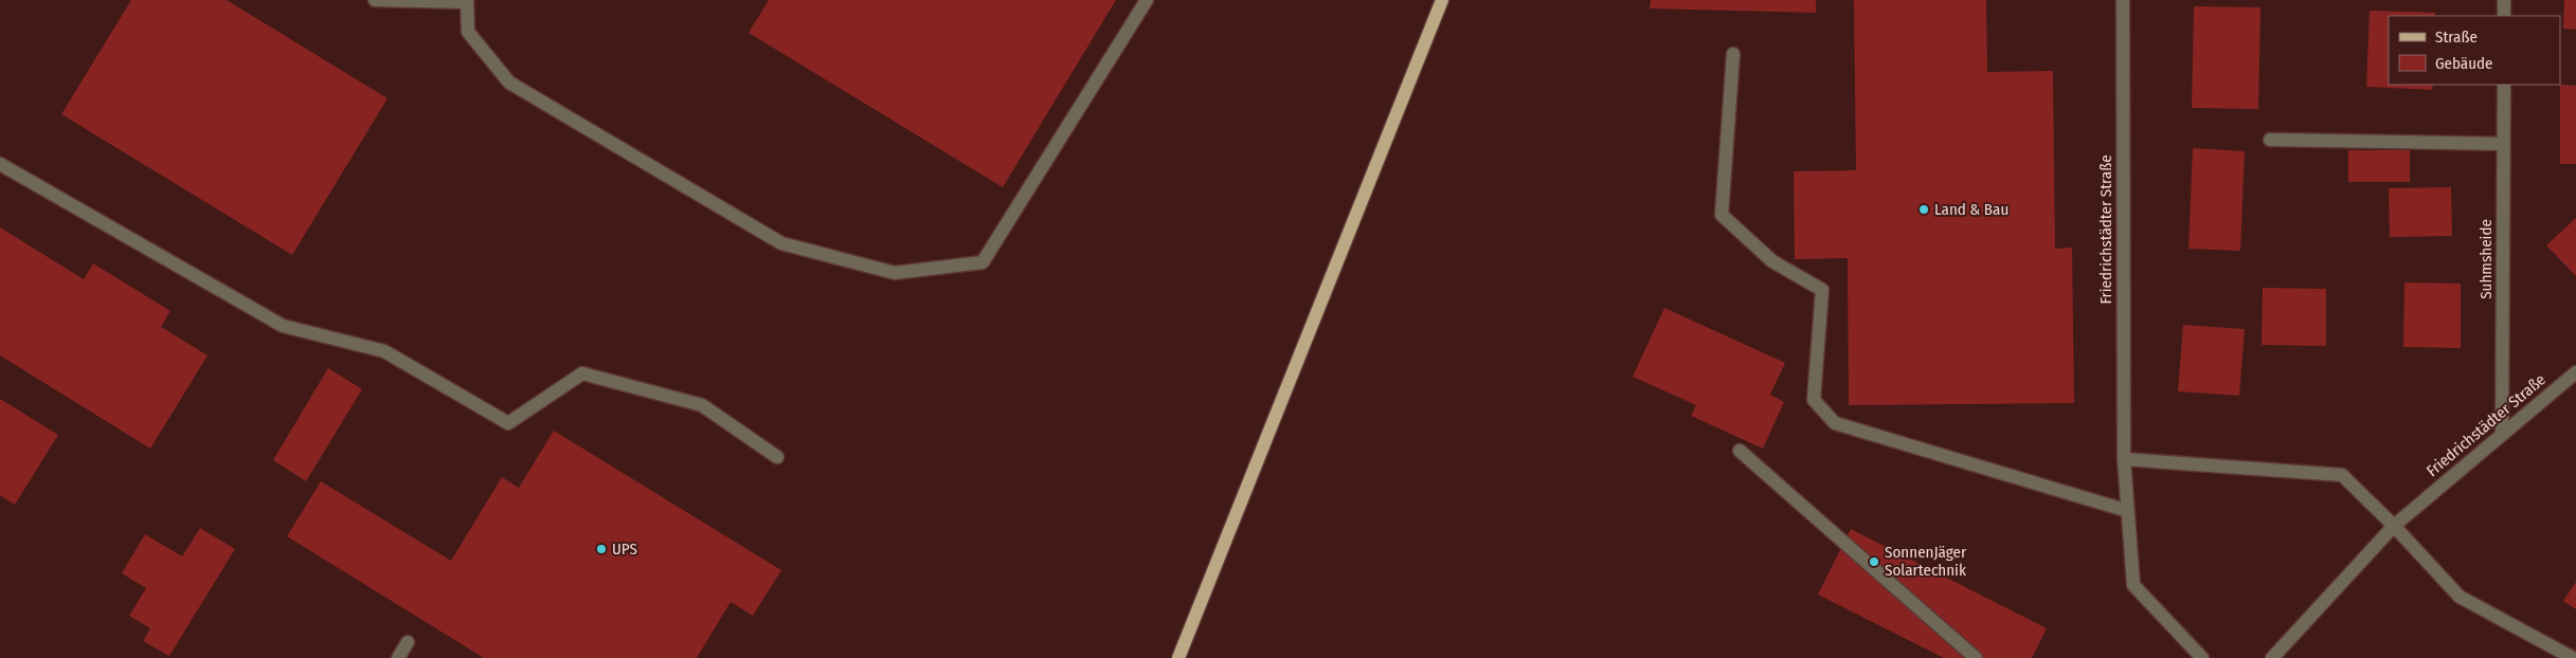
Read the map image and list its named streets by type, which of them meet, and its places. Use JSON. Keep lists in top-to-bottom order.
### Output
{
  "streets": {
    "street": ["Friedrichstädter Straße", "Suhmsheide"]
  },
  "crossings": [
    ["Friedrichstädter Straße", "Suhmsheide"]
  ],
  "places": ["Land & Bau", "UPS", "SonnenJäger Solartechnik"],
  "legend": ["Straße", "Gebäude"]
}
